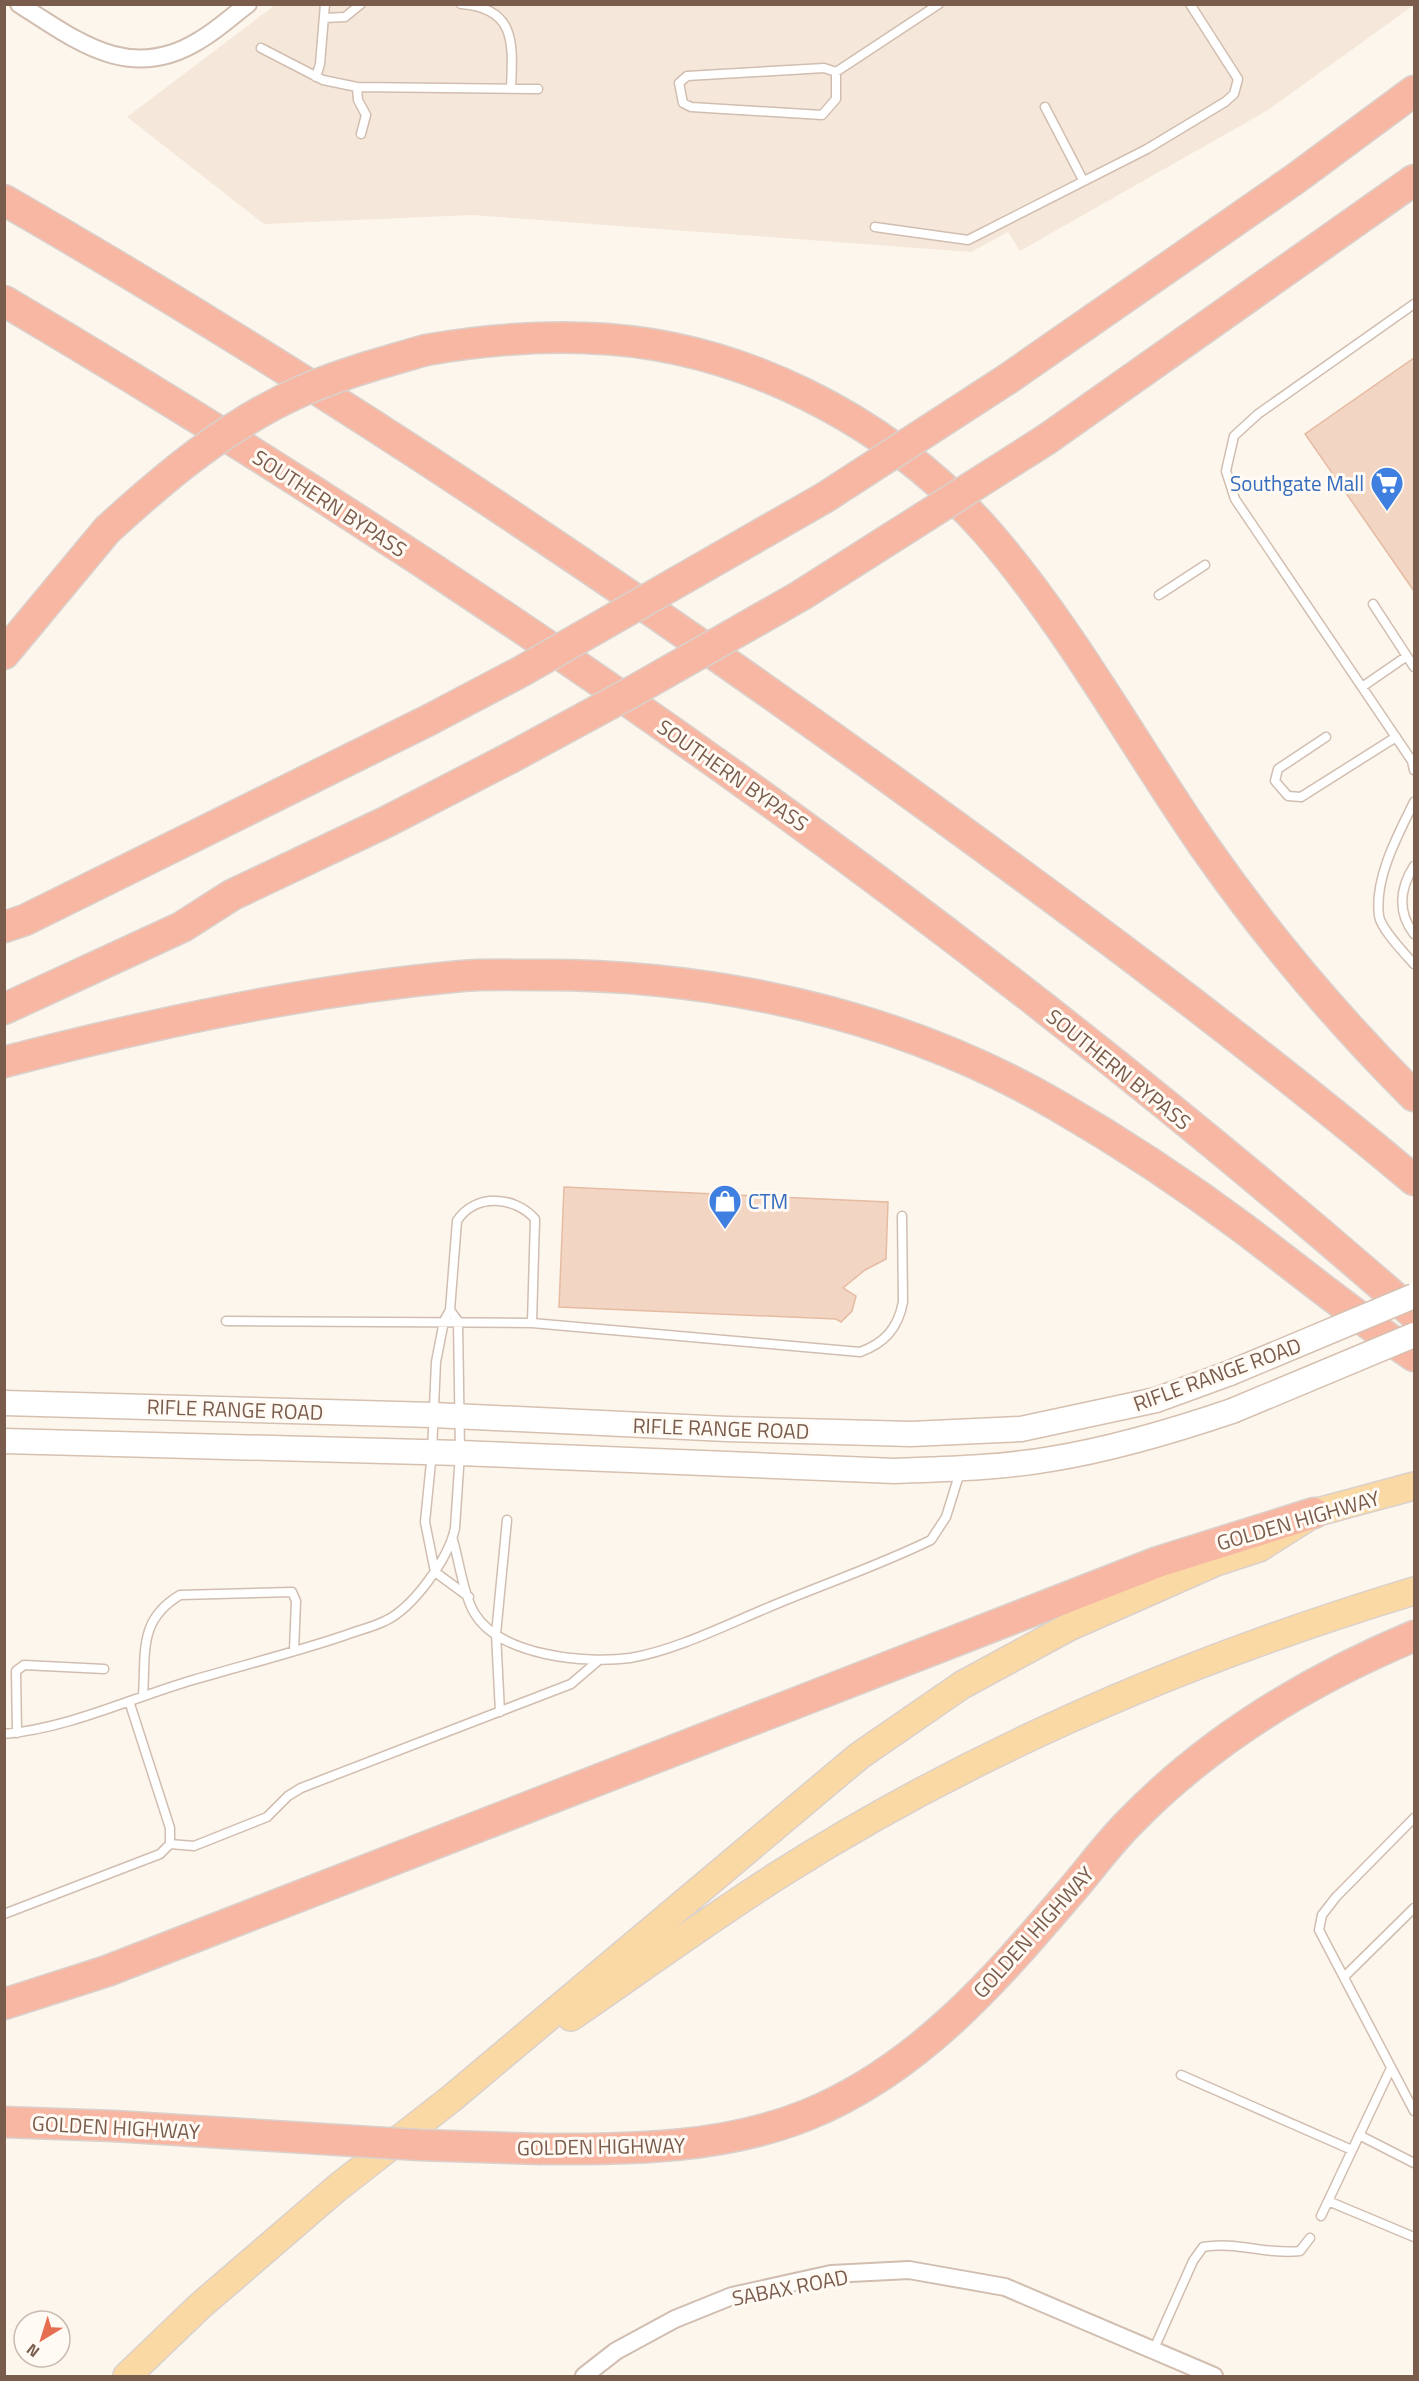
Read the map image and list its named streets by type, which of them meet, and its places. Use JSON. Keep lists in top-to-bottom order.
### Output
{
  "streets": {
    "highway": ["SOUTHERN BYPASS", "GOLDEN HIGHWAY"],
    "main road": ["RIFLE RANGE ROAD"],
    "street": ["SABAX ROAD"]
  },
  "places": {
    "supermarket": ["Southgate Mall"],
    "shop": ["CTM"]
  },
  "north": "bottom left"
}
